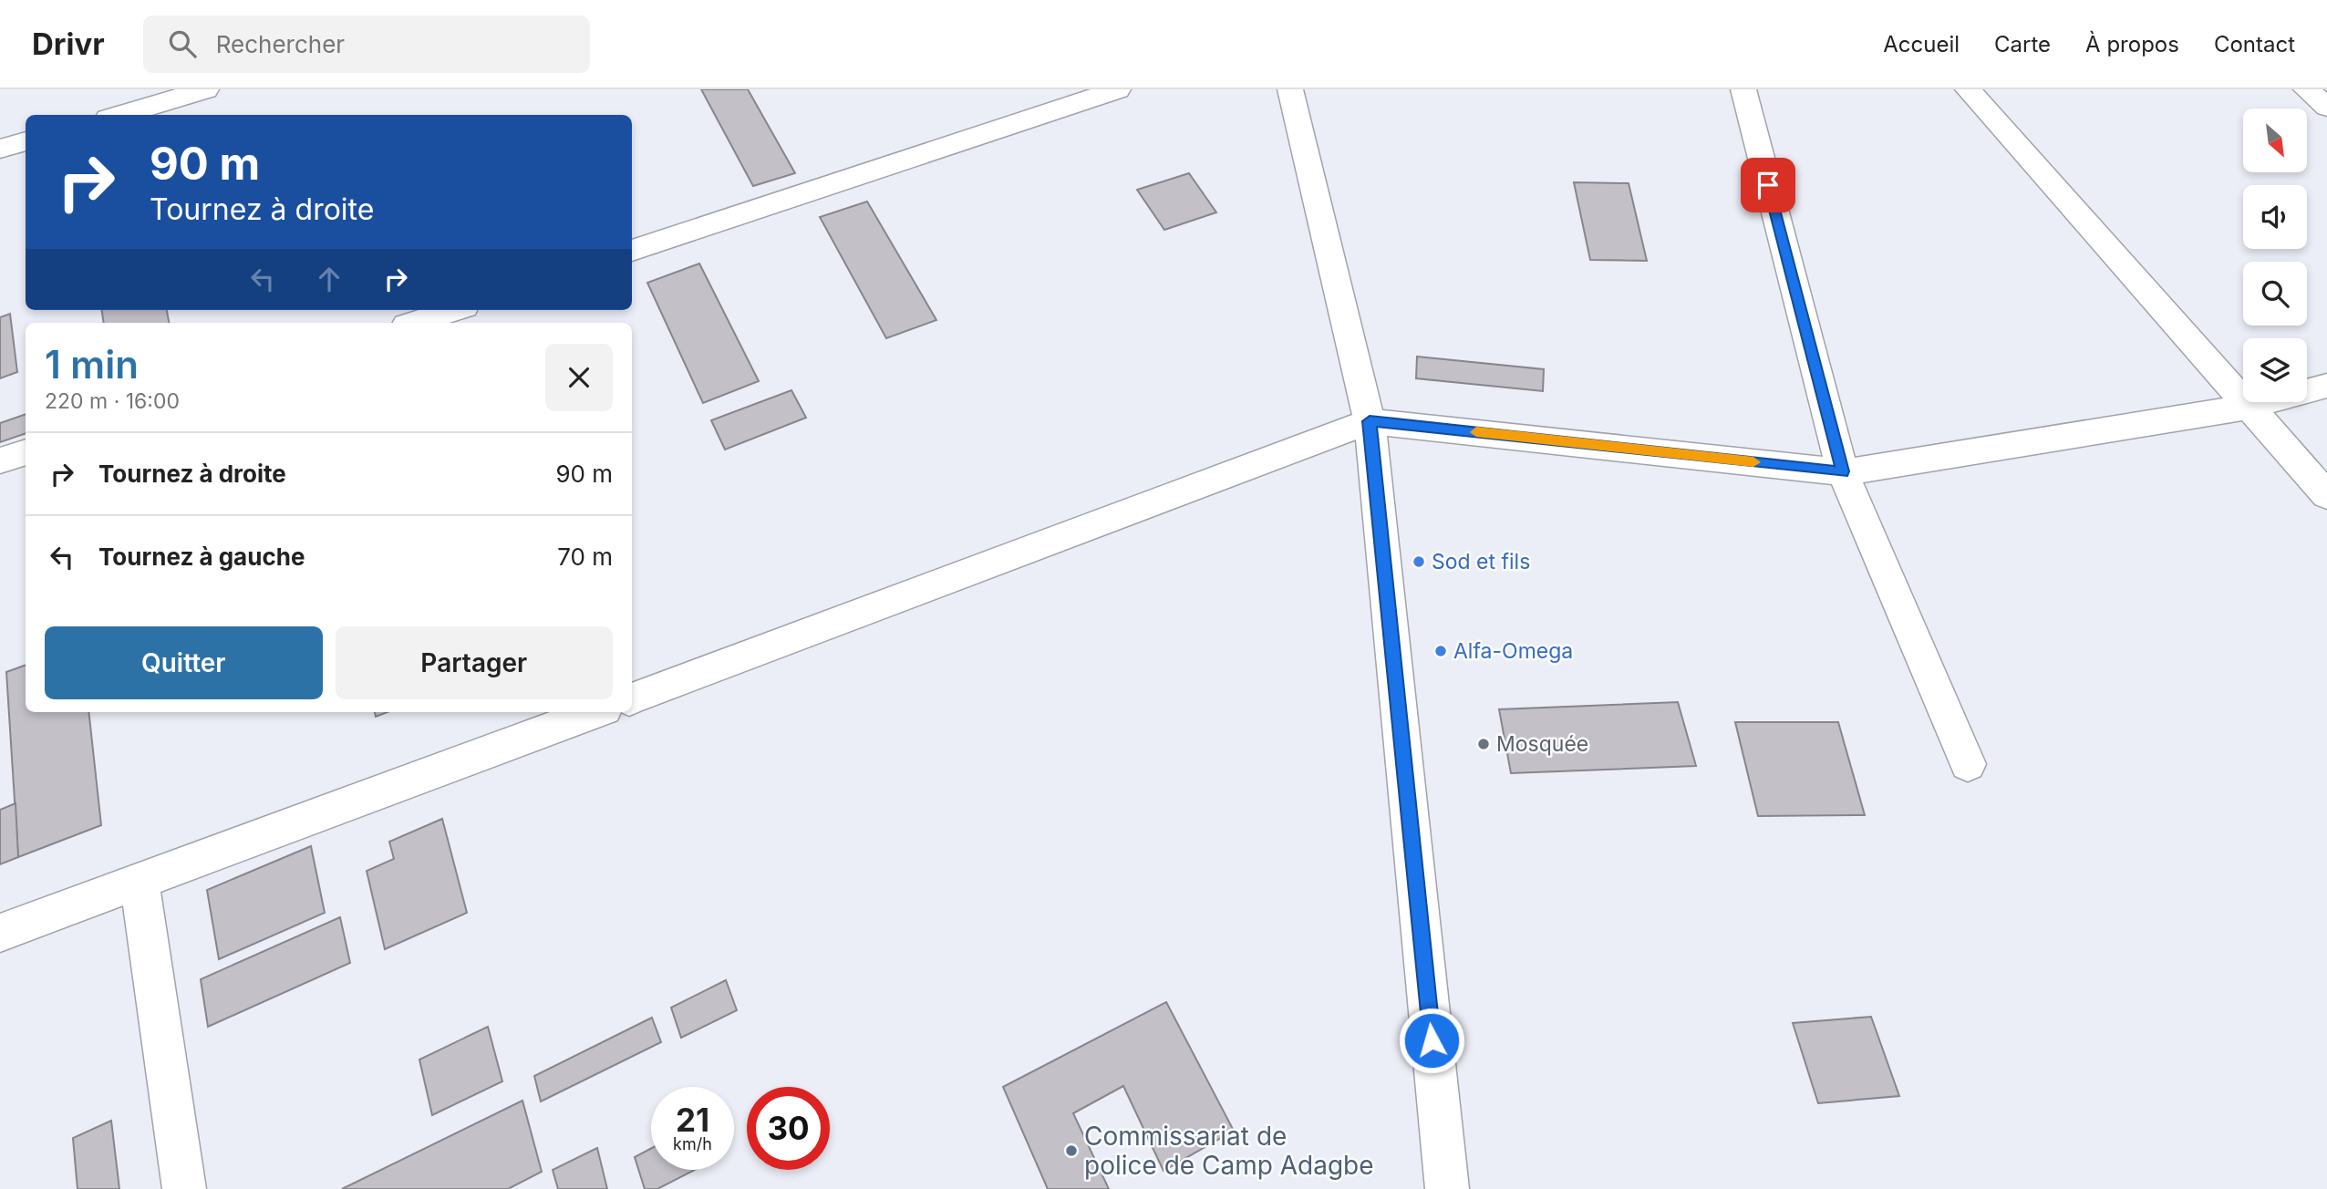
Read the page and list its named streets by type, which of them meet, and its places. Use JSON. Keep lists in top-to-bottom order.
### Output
{
  "places": [
    "Sod et fils",
    "Alfa-Omega",
    "Mosquée",
    "Commissariat de police de Camp Adagbe"
  ],
  "north": "bottom right",
  "page": {
    "header": "Drivr",
    "search": "Rechercher",
    "nav": [
      "Accueil",
      "Carte",
      "À propos",
      "Contact"
    ],
    "turn": ["90 m", "Tournez à droite"],
    "heading": ["1 min", "220 m · 16:00"],
    "list": [
      {
        "name": "Tournez à droite",
        "value": "90 m"
      },
      {
        "name": "Tournez à gauche",
        "value": "70 m"
      }
    ],
    "buttons": ["Quitter", "Partager"],
    "speed": "21 km/h",
    "limit": "30"
  }
}
